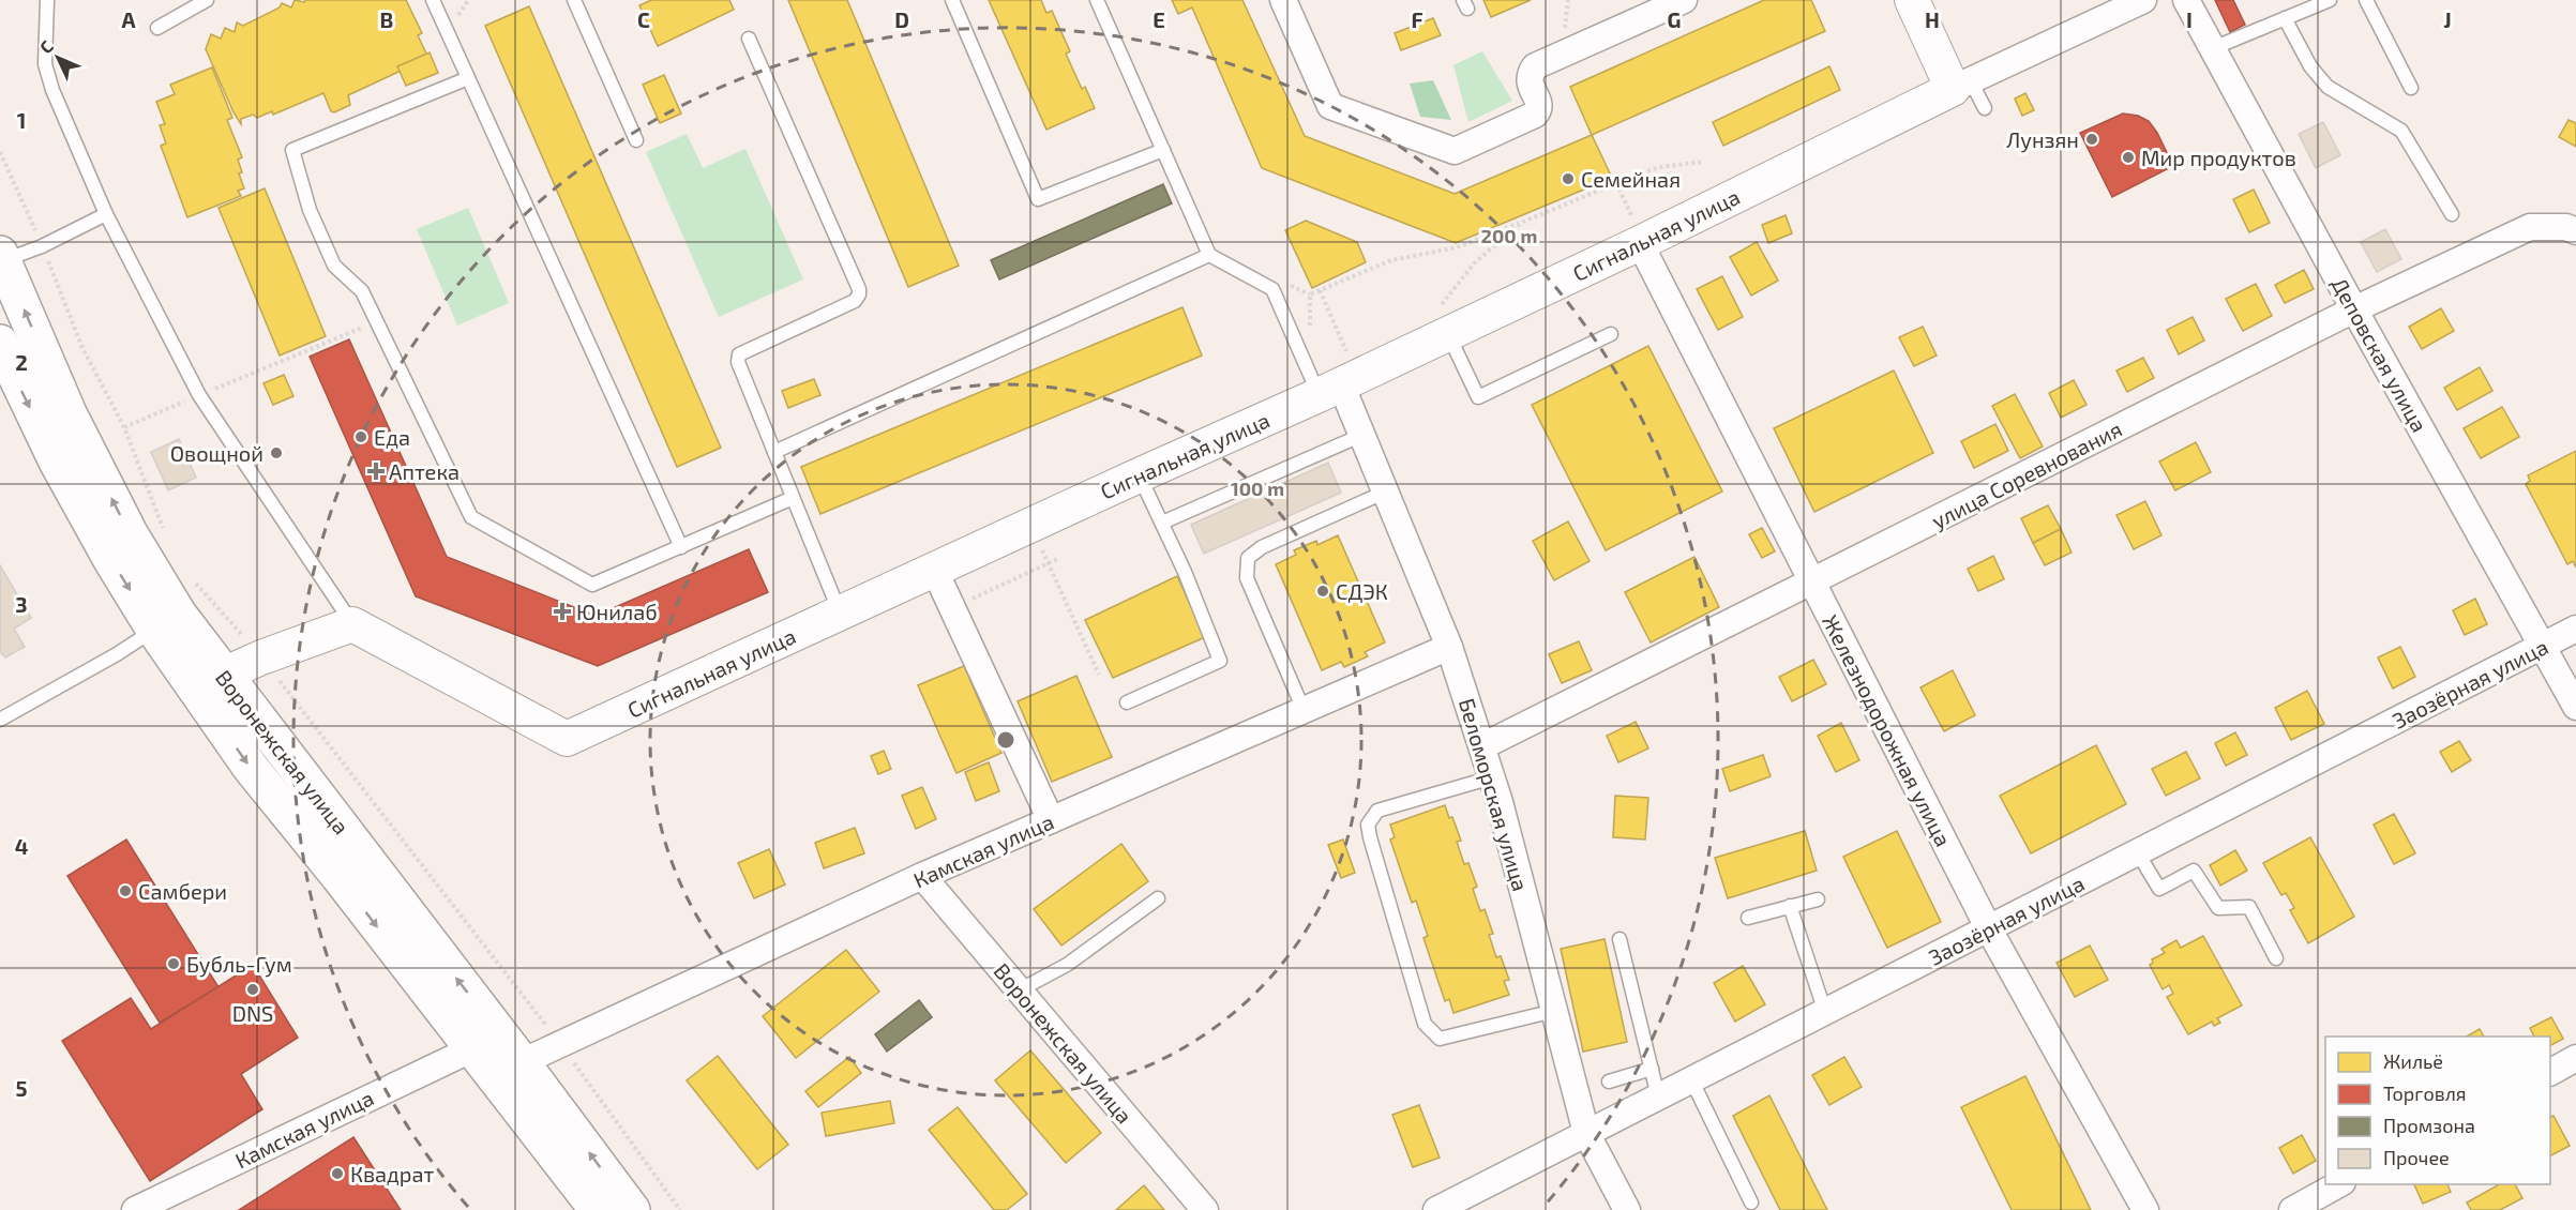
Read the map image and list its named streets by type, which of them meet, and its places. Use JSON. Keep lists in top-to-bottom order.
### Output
{
  "streets": {
    "main road": ["Воронежская улица"],
    "street": [
      "Сигнальная улица",
      "Деповская улица",
      "улица Соревнования",
      "Заозёрная улица",
      "Железнодорожная улица",
      "Беломорская улица",
      "Камская улица"
    ]
  },
  "crossings": [
    ["Сигнальная улица", "Железнодорожная улица"],
    ["Сигнальная улица", "Беломорская улица"],
    ["Деповская улица", "улица Соревнования"],
    ["Деповская улица", "Заозёрная улица"],
    ["улица Соревнования", "Железнодорожная улица"],
    ["улица Соревнования", "Беломорская улица"],
    ["Заозёрная улица", "Железнодорожная улица"],
    ["Заозёрная улица", "Беломорская улица"],
    ["Воронежская улица", "Камская улица"],
    ["Беломорская улица", "Камская улица"]
  ],
  "places": {
    "other": [
      "Лунзян",
      "Мир продуктов",
      "Семейная",
      "Еда",
      "Овощной",
      "СДЭК",
      "Самбери",
      "Бубль-Гум",
      "DNS",
      "Квадрат"
    ],
    "health": ["Аптека", "Юнилаб"]
  },
  "legend": [
    "Жильё",
    "Торговля",
    "Промзона",
    "Прочее"
  ],
  "north": "top left",
  "grid": {
    "columns": [
      "A",
      "B",
      "C",
      "D",
      "E",
      "F",
      "G",
      "H",
      "I",
      "J"
    ],
    "rows": [
      "1",
      "2",
      "3",
      "4",
      "5"
    ]
  },
  "rings": ["200 m", "100 m"]
}
